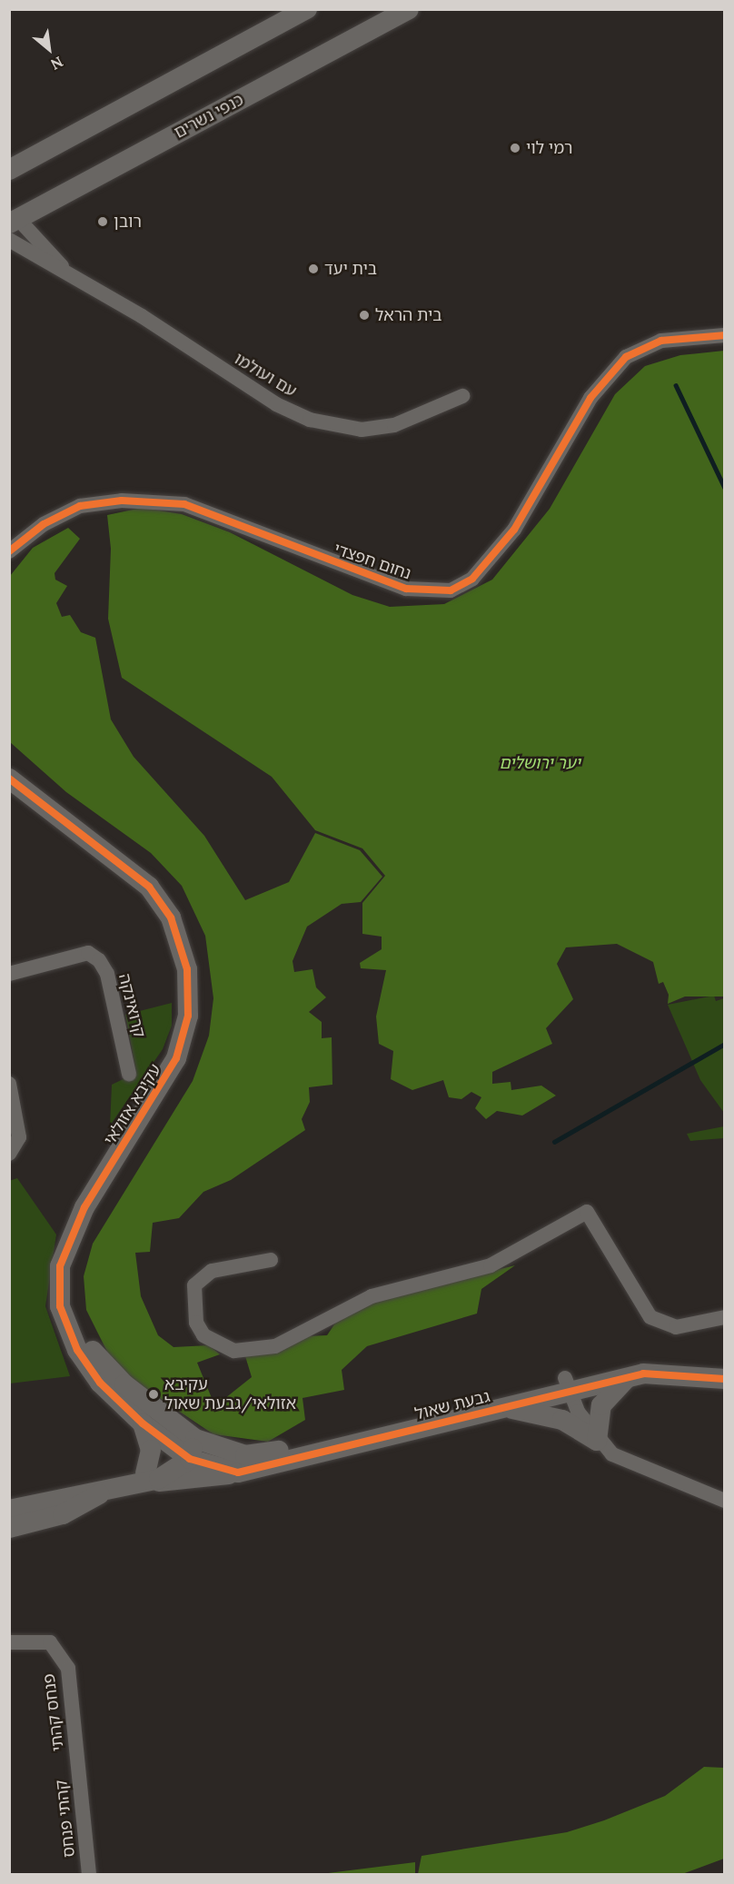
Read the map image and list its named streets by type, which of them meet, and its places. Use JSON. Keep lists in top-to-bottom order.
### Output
{
  "streets": {
    "street": [
      "כנפי נשרים",
      "עם ועולמו",
      "נחום חפצדי",
      "קרואינקה",
      "עקיבא אזולאי",
      "גבעת שאול",
      "פנחס קהתי",
      "קהתי פנחס"
    ]
  },
  "crossings": [
    ["כנפי נשרים", "עם ועולמו"],
    ["עקיבא אזולאי", "גבעת שאול"],
    ["פנחס קהתי", "קהתי פנחס"]
  ],
  "parks": ["יער ירושלים"],
  "places": [
    "רמי לוי",
    "רובן",
    "בית יעד",
    "בית הראל",
    "עקיבא אזולאי/גבעת שאול"
  ],
  "north": "bottom right"
}
